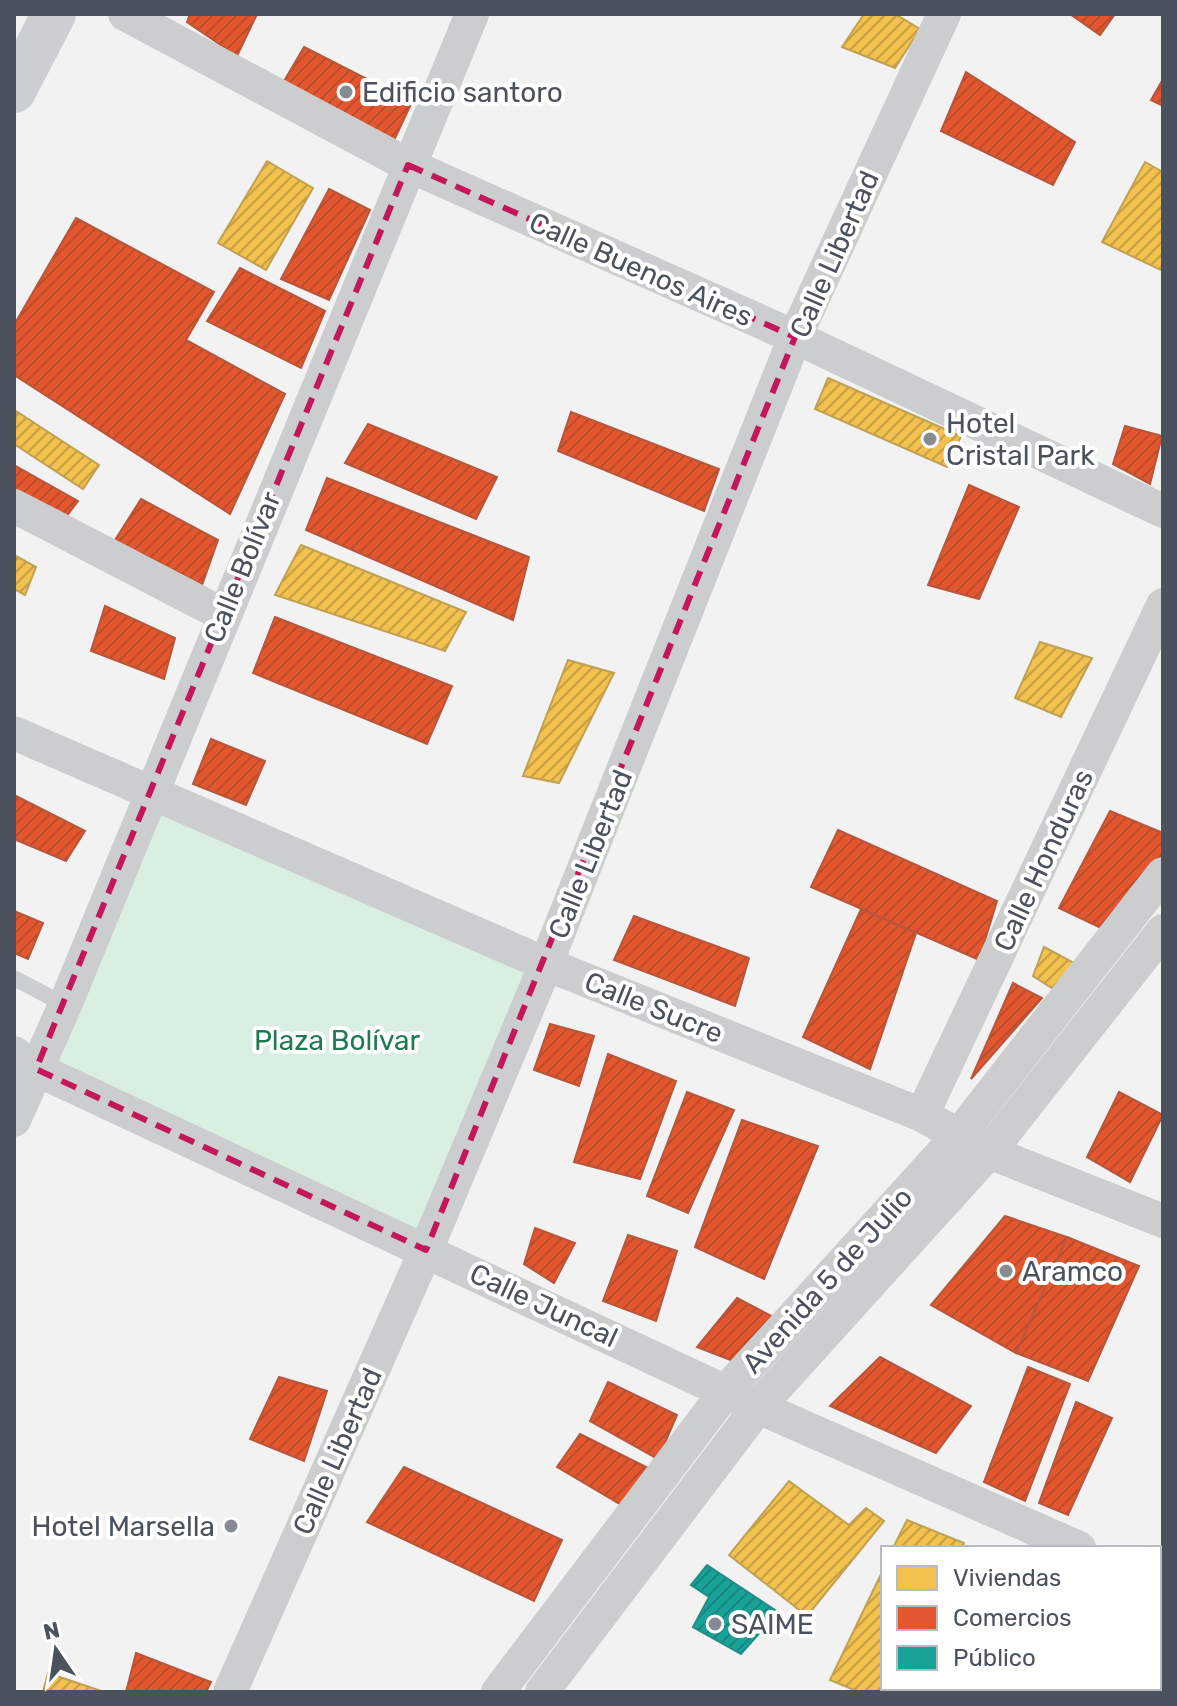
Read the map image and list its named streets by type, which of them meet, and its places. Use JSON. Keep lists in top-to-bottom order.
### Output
{
  "streets": {
    "street": [
      "Calle Libertad",
      "Calle Buenos Aires",
      "Calle Bolívar",
      "Calle Honduras",
      "Calle Sucre",
      "Avenida 5 de Julio",
      "Calle Juncal"
    ]
  },
  "crossings": [
    ["Calle Libertad", "Calle Buenos Aires"],
    ["Calle Libertad", "Calle Sucre"],
    ["Calle Libertad", "Calle Juncal"],
    ["Calle Buenos Aires", "Calle Bolívar"],
    ["Calle Bolívar", "Calle Sucre"],
    ["Calle Bolívar", "Calle Juncal"],
    ["Calle Honduras", "Calle Sucre"],
    ["Calle Sucre", "Avenida 5 de Julio"],
    ["Avenida 5 de Julio", "Calle Juncal"]
  ],
  "parks": ["Plaza Bolívar"],
  "places": [
    "Edificio santoro",
    "Hotel Cristal Park",
    "Aramco",
    "Hotel Marsella",
    "SAIME"
  ],
  "legend": ["Viviendas", "Comercios", "Público"],
  "north": "top"
}
